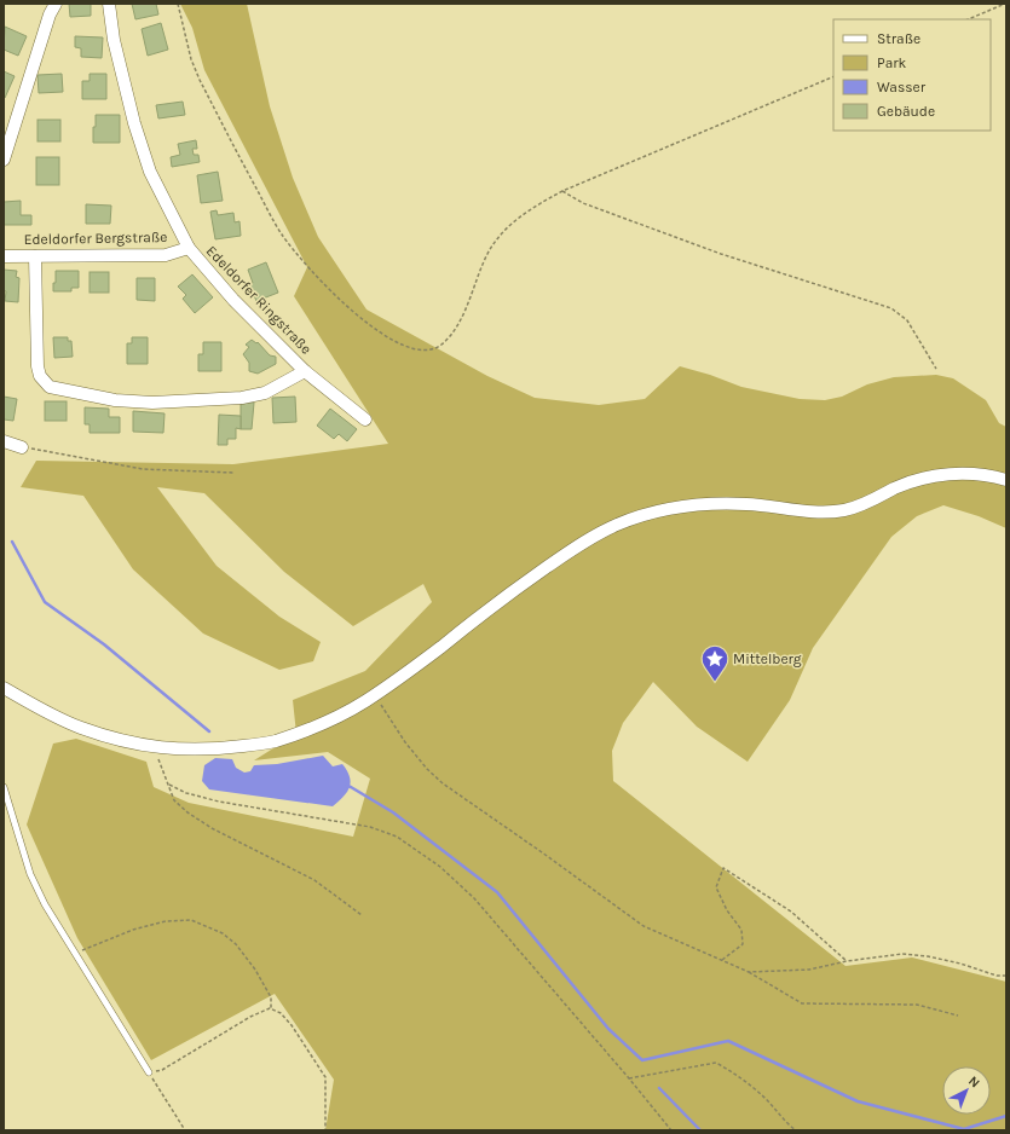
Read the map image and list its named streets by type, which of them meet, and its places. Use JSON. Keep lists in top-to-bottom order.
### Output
{
  "streets": {
    "street": ["Edeldorfer Bergstraße", "Edeldorfer Ringstraße"]
  },
  "crossings": [
    ["Edeldorfer Bergstraße", "Edeldorfer Ringstraße"]
  ],
  "places": {
    "place": ["Mittelberg"]
  },
  "legend": [
    "Straße",
    "Park",
    "Wasser",
    "Gebäude"
  ],
  "north": "top right"
}
